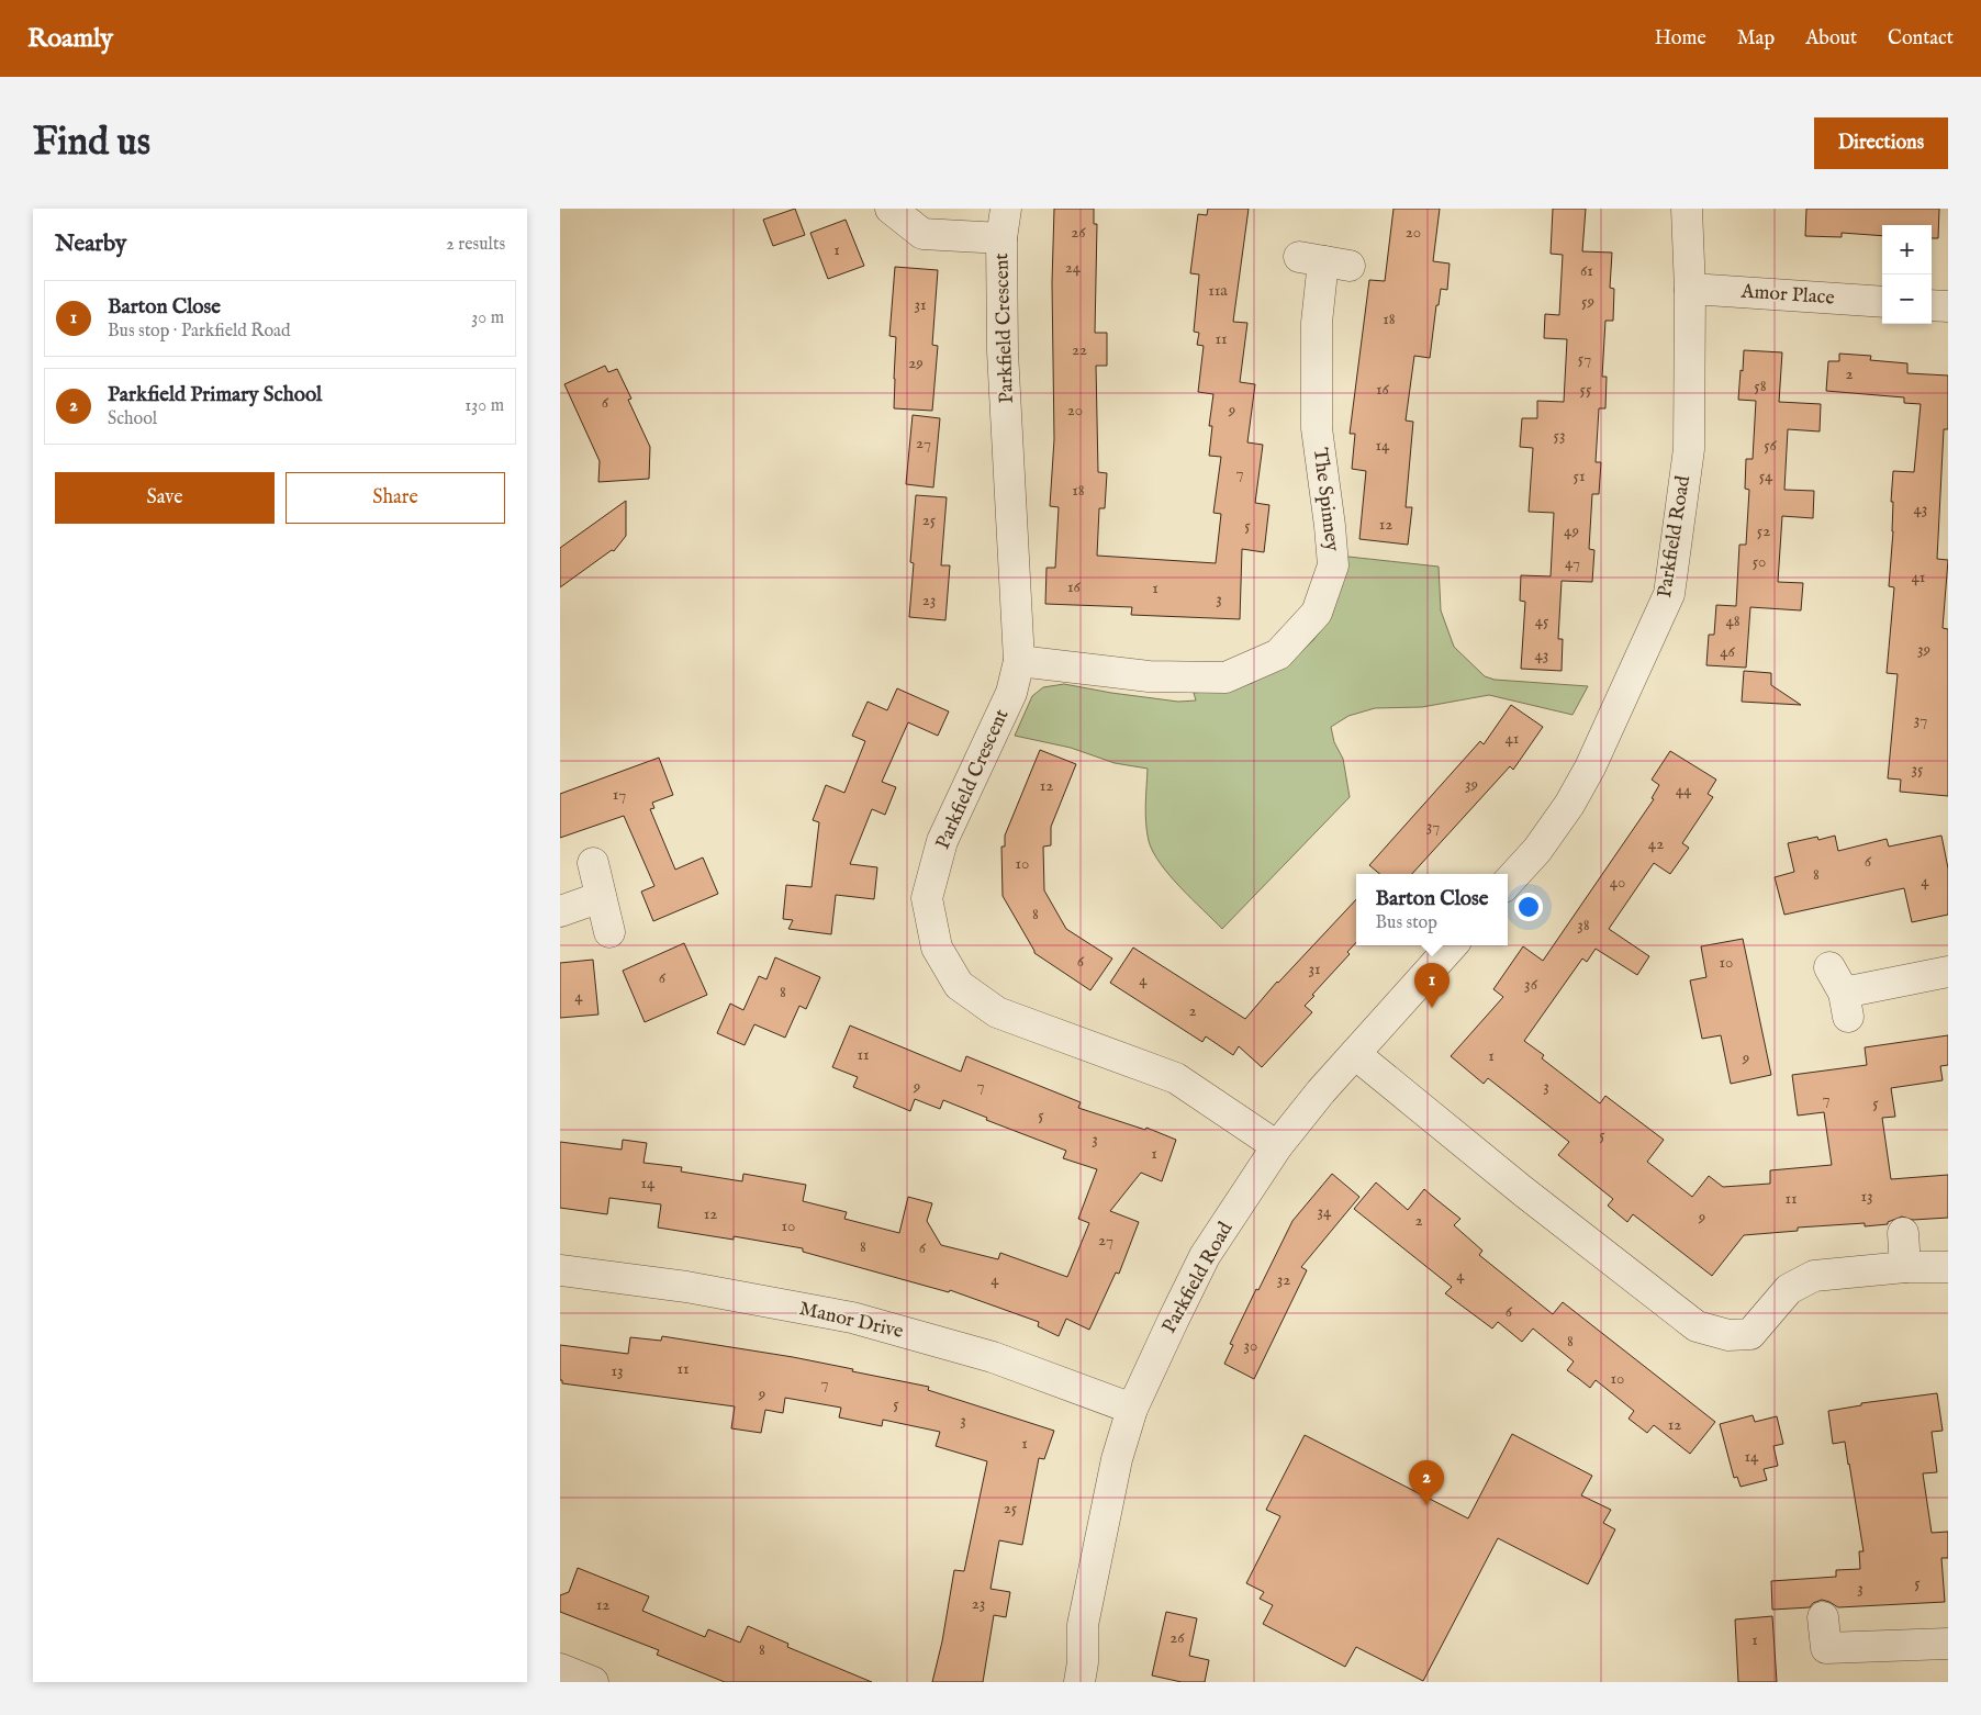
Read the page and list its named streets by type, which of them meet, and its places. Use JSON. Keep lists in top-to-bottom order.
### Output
{
  "streets": {
    "street": [
      "Amor Place",
      "Parkfield Crescent",
      "The Spinney",
      "Parkfield Road",
      "Manor Drive"
    ]
  },
  "crossings": [
    ["Amor Place", "Parkfield Road"],
    ["Parkfield Crescent", "The Spinney"],
    ["Parkfield Crescent", "Parkfield Road"],
    ["Parkfield Road", "Manor Drive"]
  ],
  "house_numbers": [
    "26",
    "20",
    "1",
    "24",
    "61",
    "11a",
    "59",
    "31",
    "18",
    "11",
    "22",
    "57",
    "29",
    "2",
    "58",
    "16",
    "55",
    "6",
    "20",
    "9",
    "53",
    "27",
    "14",
    "56",
    "7",
    "51",
    "54",
    "18",
    "43",
    "25",
    "12",
    "5",
    "49",
    "52",
    "50",
    "47",
    "41",
    "16",
    "1",
    "3",
    "23",
    "45",
    "48",
    "39",
    "46",
    "43",
    "37",
    "41",
    "35",
    "39",
    "12",
    "44",
    "17",
    "37",
    "42",
    "6",
    "10",
    "8",
    "4",
    "40",
    "8",
    "38",
    "6",
    "10",
    "31",
    "6",
    "4",
    "36",
    "8",
    "4",
    "2",
    "11",
    "1",
    "9",
    "7",
    "9",
    "3",
    "7",
    "5",
    "5",
    "5",
    "3",
    "1",
    "14",
    "13",
    "11",
    "34",
    "12",
    "9",
    "2",
    "10",
    "27",
    "8",
    "6",
    "4",
    "4",
    "32",
    "6",
    "8",
    "30",
    "11",
    "13",
    "10",
    "7",
    "9",
    "5",
    "3",
    "12",
    "1",
    "14",
    "25",
    "5",
    "3",
    "23",
    "12",
    "26",
    "1",
    "8"
  ],
  "page": {
    "header": "Roamly",
    "nav": [
      "Home",
      "Map",
      "About",
      "Contact"
    ],
    "buttons": [
      "Directions",
      ["Save", "Share"]
    ],
    "title": "Find us",
    "heading": ["Nearby", "2 results"],
    "map_buttons": ["+", "−"],
    "list": [
      {
        "mark": "1",
        "name": "Barton Close",
        "note": "Bus stop · Parkfield Road",
        "value": "30 m"
      },
      {
        "mark": "2",
        "name": "Parkfield Primary School",
        "note": "School",
        "value": "130 m"
      }
    ],
    "popup": ["Barton Close", "Bus stop"],
    "pins": ["1", "2"]
  }
}
